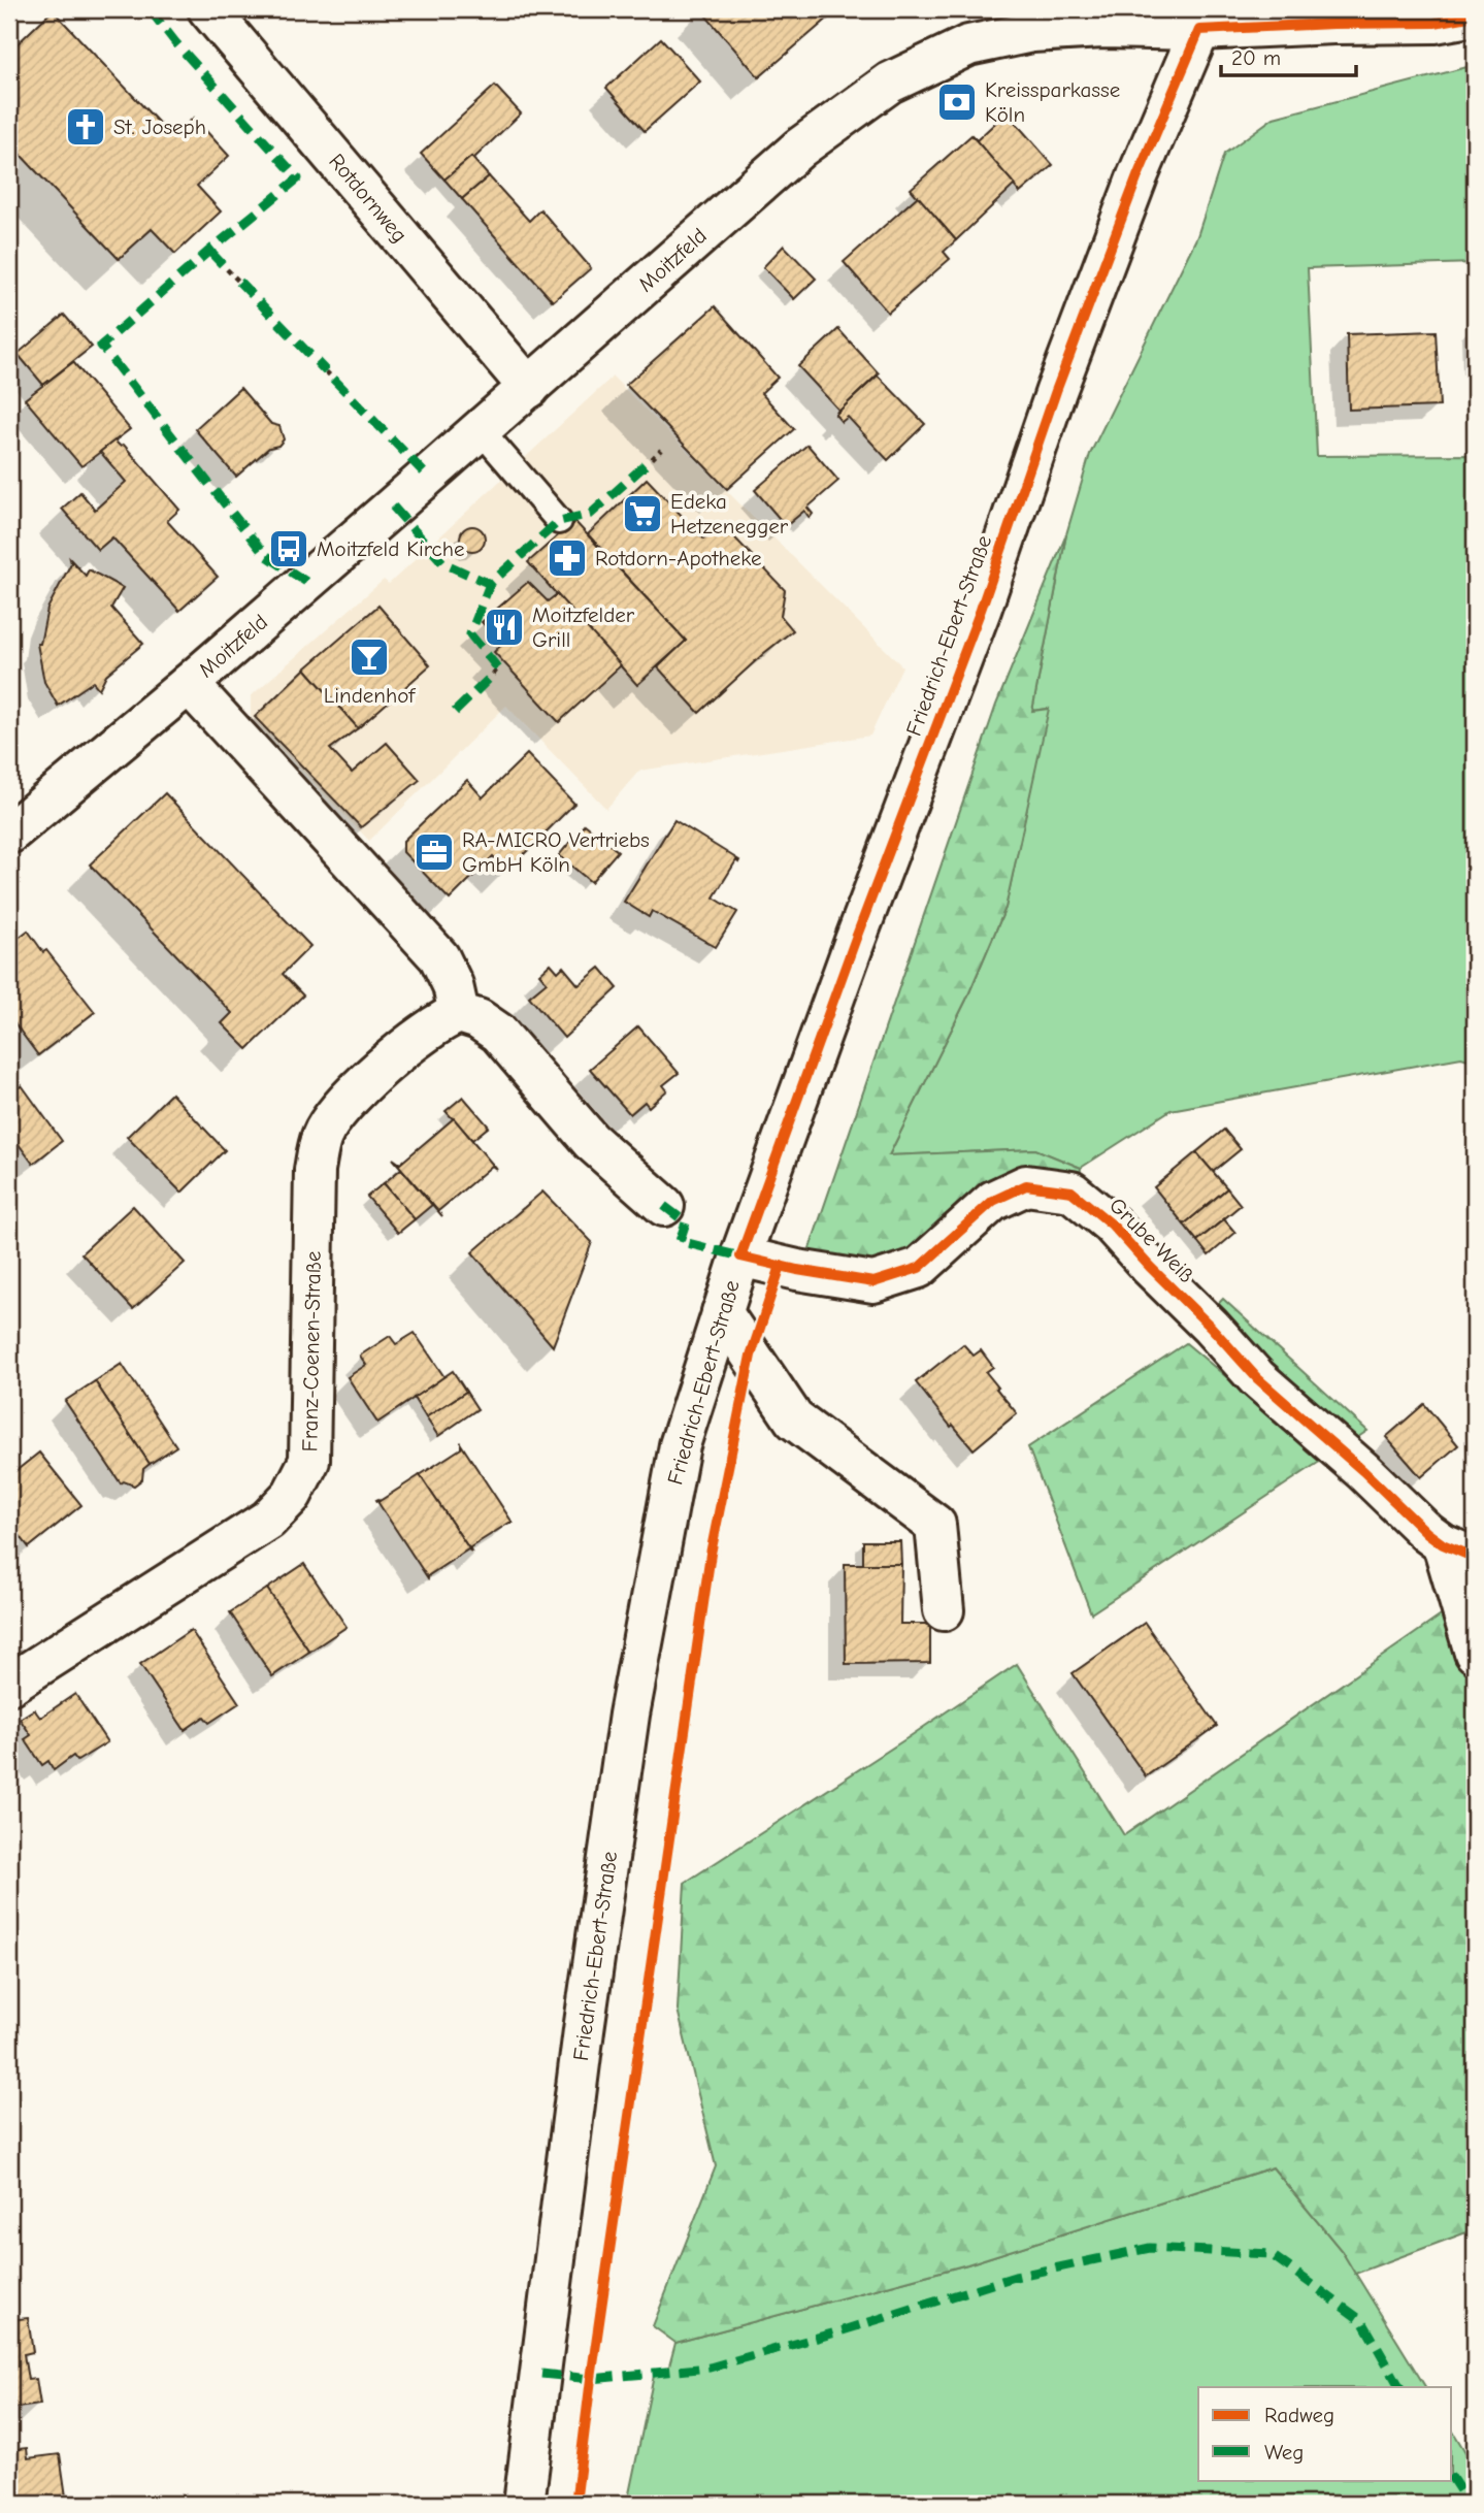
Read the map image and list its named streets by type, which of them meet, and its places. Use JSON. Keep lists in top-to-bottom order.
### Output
{
  "streets": {
    "main road": [
      "Rotdornweg",
      "Moitzfeld",
      "Friedrich-Ebert-Straße",
      "Grube Weiß",
      "Franz-Coenen-Straße"
    ]
  },
  "crossings": [
    ["Rotdornweg", "Moitzfeld"],
    ["Moitzfeld", "Friedrich-Ebert-Straße"],
    ["Friedrich-Ebert-Straße", "Grube Weiß"]
  ],
  "places": {
    "bank": ["Kreissparkasse Köln"],
    "church": ["St. Joseph"],
    "supermarket": ["Edeka Hetzenegger"],
    "bus stop": ["Moitzfeld Kirche"],
    "pharmacy": ["Rotdorn-Apotheke"],
    "restaurant": ["Moitzfelder Grill"],
    "bar": ["Lindenhof"],
    "office": ["RA-MICRO Vertriebs GmbH Köln"]
  },
  "legend": ["Radweg", "Weg"],
  "scale_bar": "20 m"
}
